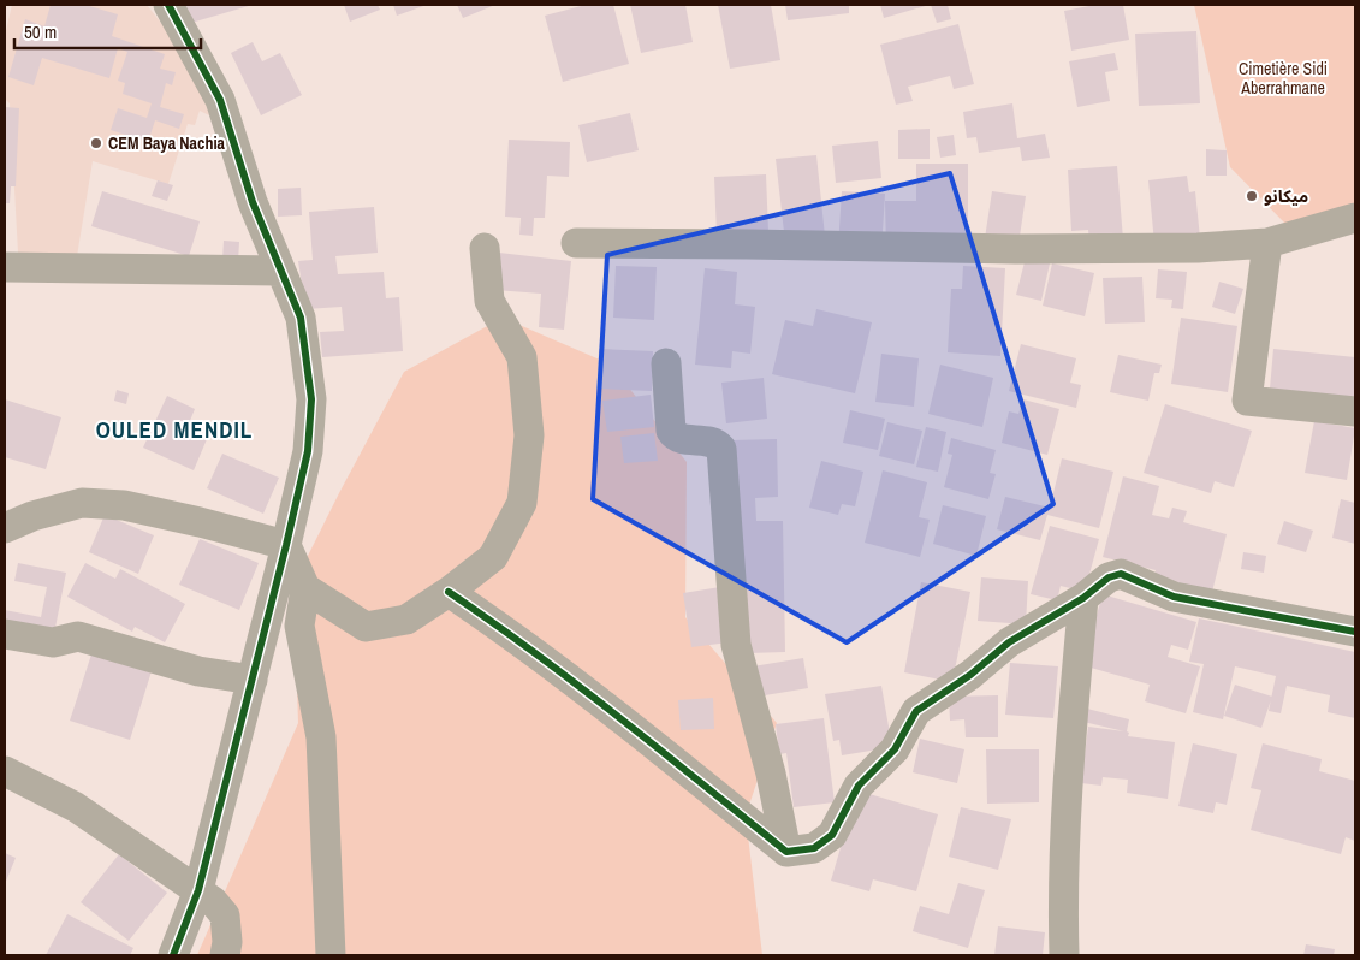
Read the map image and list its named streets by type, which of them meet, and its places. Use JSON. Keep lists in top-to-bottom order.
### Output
{
  "districts": ["OULED MENDIL"],
  "parks": ["Cimetière Sidi Aberrahmane"],
  "places": ["CEM Baya Nachia", "ميكانو"],
  "scale_bar": "50 m"
}
